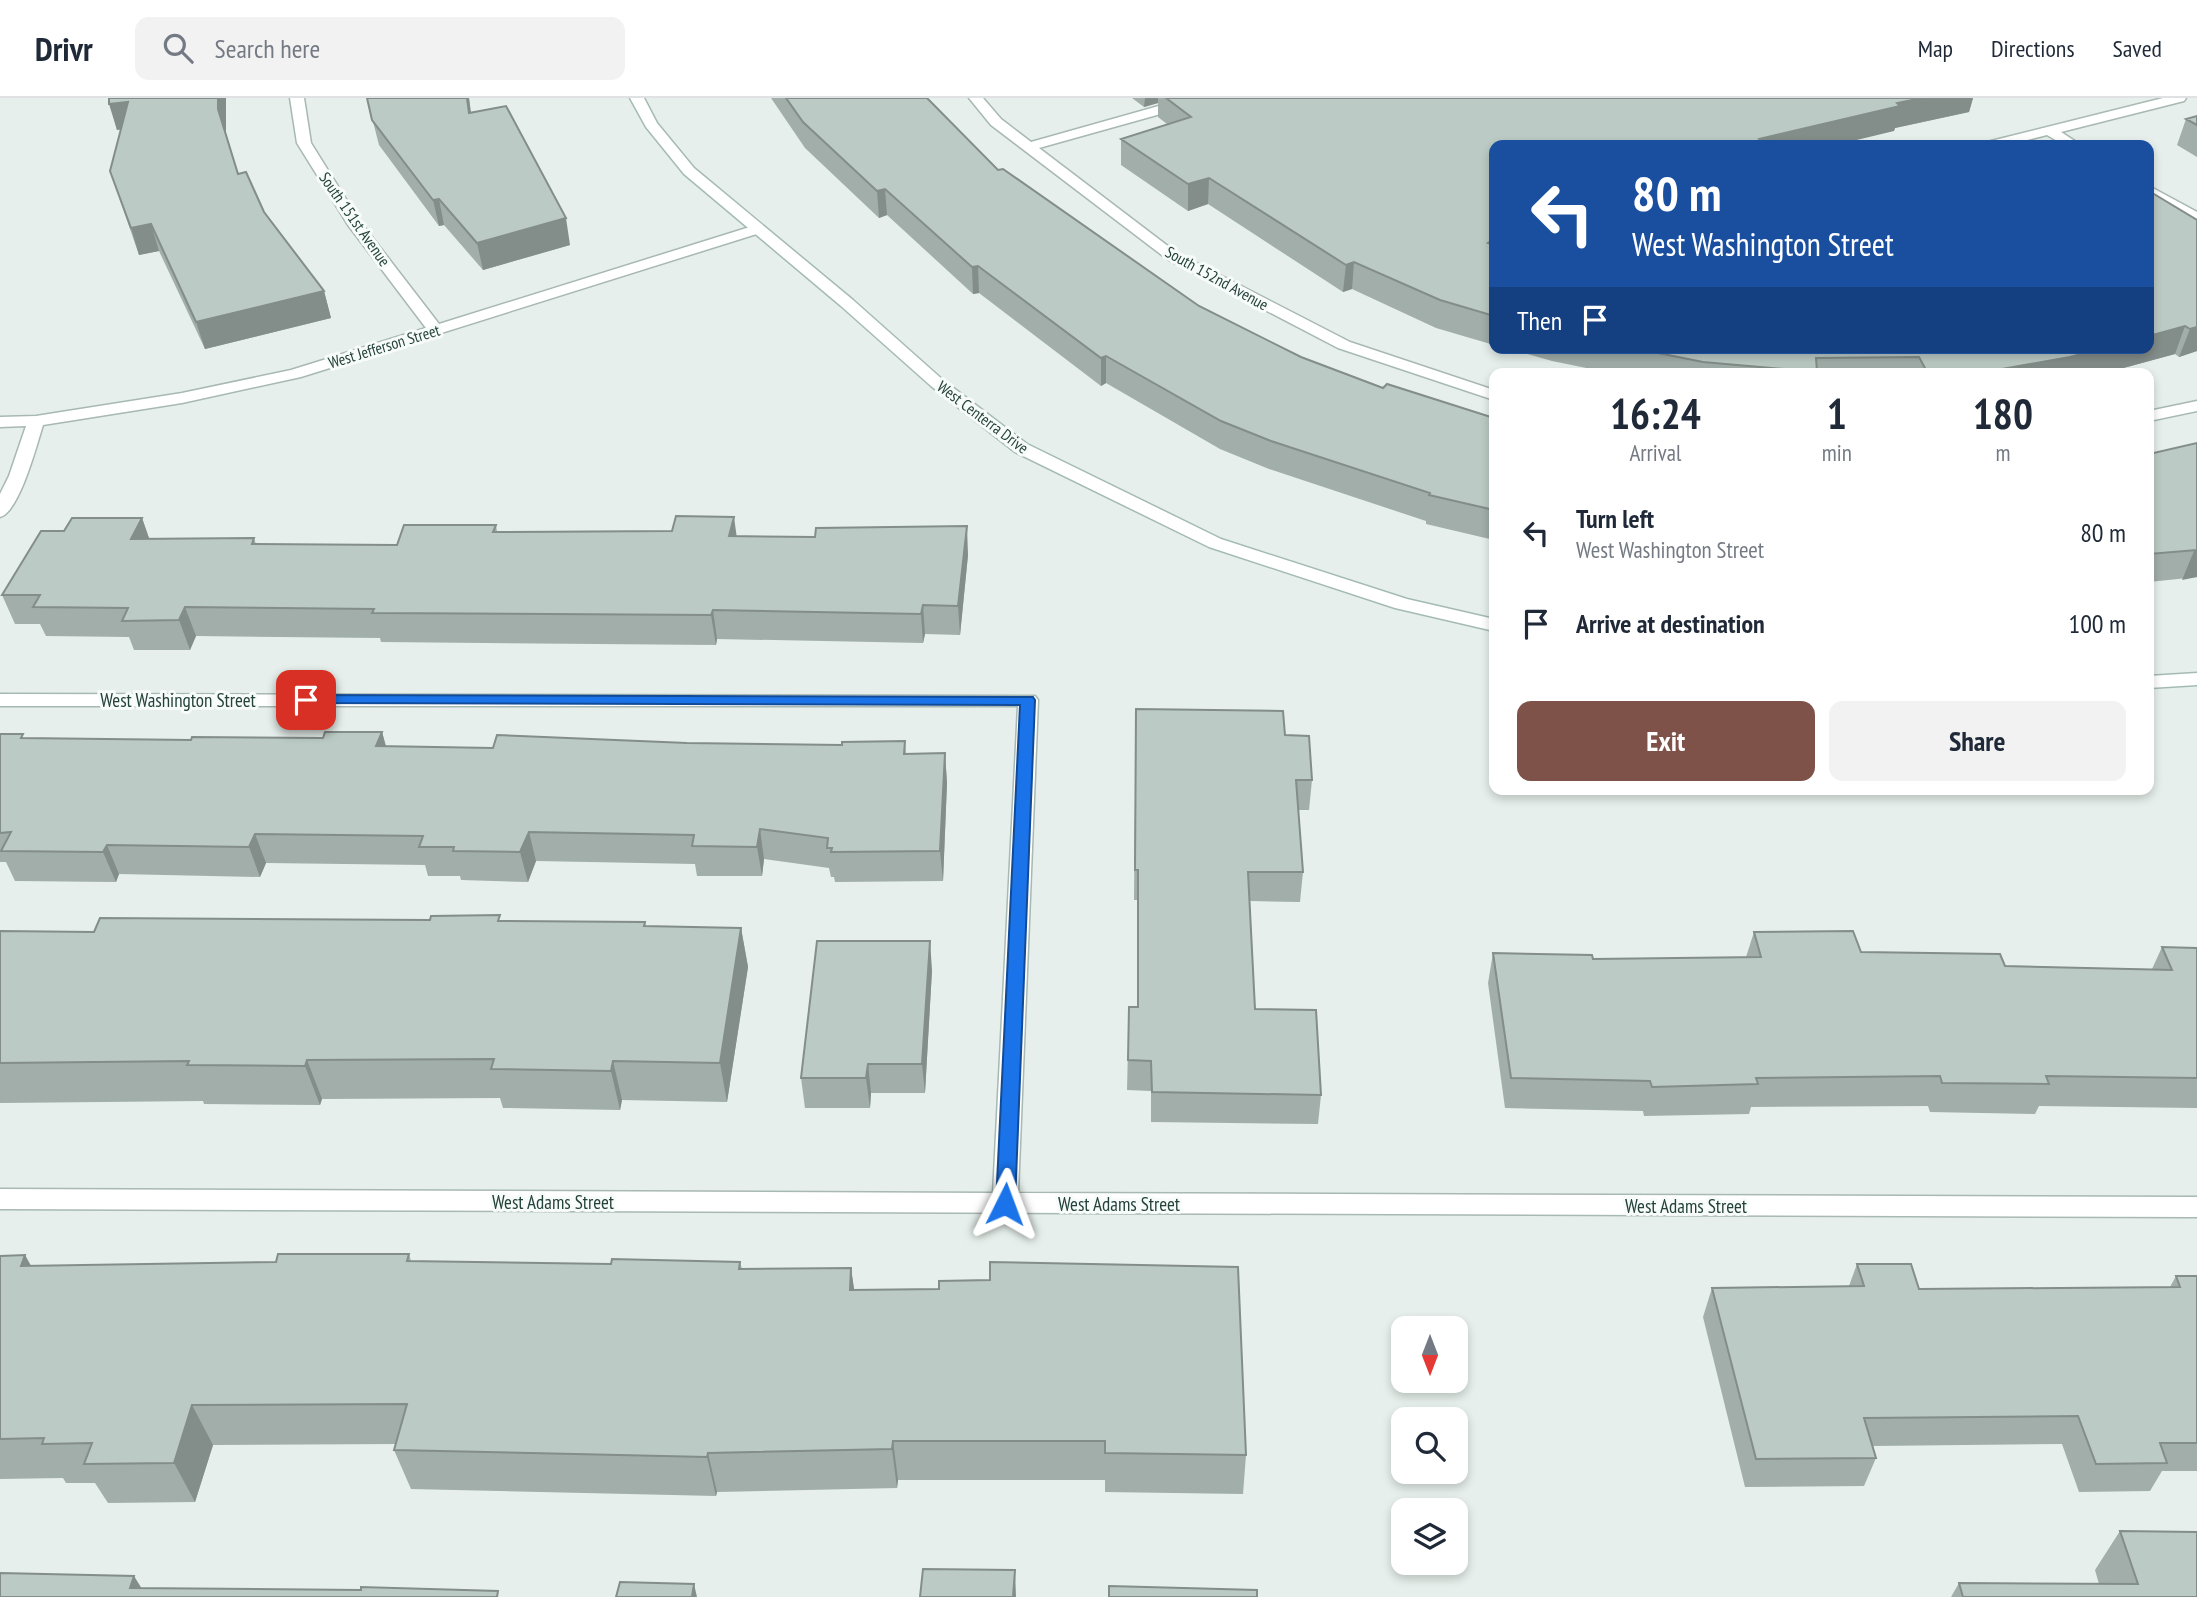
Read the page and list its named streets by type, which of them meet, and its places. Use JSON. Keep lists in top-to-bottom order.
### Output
{
  "streets": {
    "street": [
      "South 151st Avenue",
      "South 152nd Avenue",
      "West Jefferson Street",
      "West Centerra Drive",
      "West Washington Street",
      "West Adams Street"
    ]
  },
  "crossings": [
    ["South 151st Avenue", "West Jefferson Street"],
    ["West Jefferson Street", "West Centerra Drive"],
    ["West Washington Street", "West Adams Street"]
  ],
  "north": "bottom",
  "page": {
    "header": "Drivr",
    "search": "Search here",
    "nav": ["Map", "Directions", "Saved"],
    "turn": ["80 m", "West Washington Street"],
    "then": "Then",
    "eta": [
      "16:24",
      "Arrival",
      "1",
      "min",
      "180",
      "m"
    ],
    "list": [
      {
        "name": "Turn left",
        "note": "West Washington Street",
        "value": "80 m"
      },
      {
        "name": "Arrive at destination",
        "value": "100 m"
      }
    ],
    "buttons": ["Exit", "Share"]
  }
}
